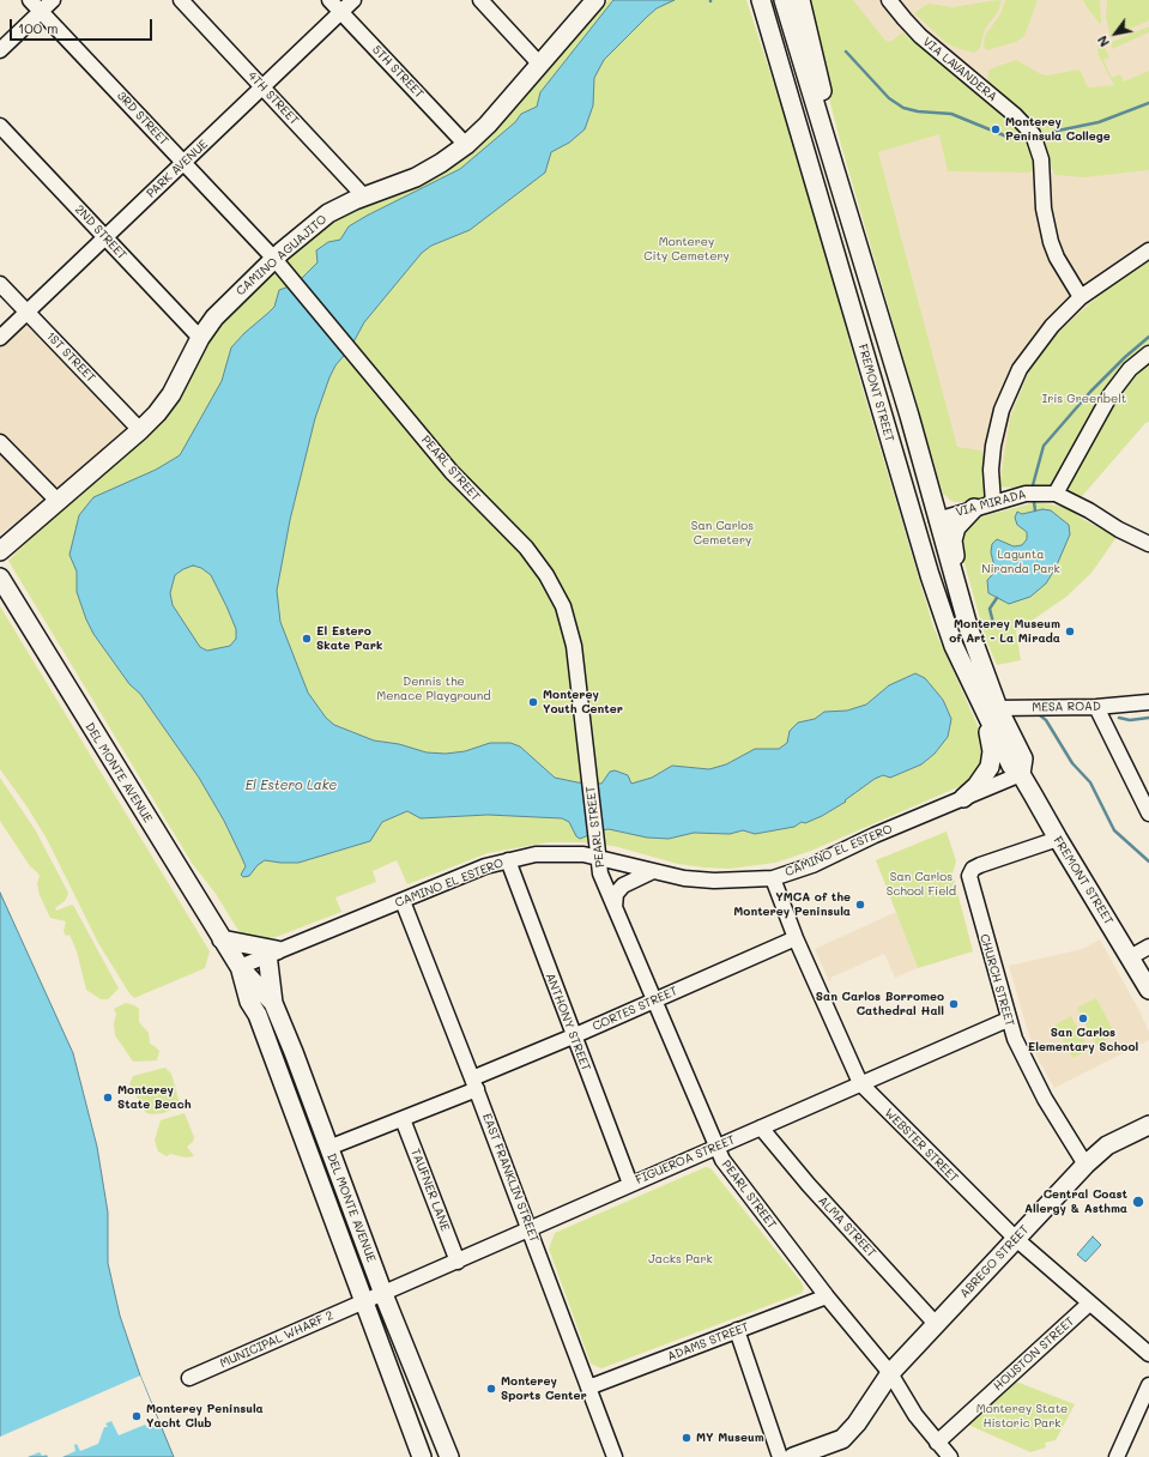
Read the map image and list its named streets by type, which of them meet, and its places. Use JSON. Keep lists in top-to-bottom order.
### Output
{
  "streets": {
    "main road": [
      "CAMINO AGUAJITO",
      "FREMONT STREET",
      "DEL MONTE AVENUE",
      "ABREGO STREET"
    ],
    "street": [
      "VIA LAVANDERA",
      "5TH STREET",
      "4TH STREET",
      "3RD STREET",
      "PARK AVENUE",
      "2ND STREET",
      "1ST STREET",
      "PEARL STREET",
      "VIA MIRADA",
      "MESA ROAD",
      "CAMINO EL ESTERO",
      "CHURCH STREET",
      "CORTES STREET",
      "ANTHONY STREET",
      "WEBSTER STREET",
      "FIGUEROA STREET",
      "EAST FRANKLIN STREET",
      "TAUFNER LANE",
      "ALMA STREET",
      "MUNICIPAL WHARF 2",
      "ADAMS STREET",
      "HOUSTON STREET"
    ]
  },
  "crossings": [
    ["5TH STREET", "PARK AVENUE"],
    ["5TH STREET", "CAMINO AGUAJITO"],
    ["4TH STREET", "PARK AVENUE"],
    ["4TH STREET", "CAMINO AGUAJITO"],
    ["3RD STREET", "PARK AVENUE"],
    ["3RD STREET", "CAMINO AGUAJITO"],
    ["3RD STREET", "PEARL STREET"],
    ["PARK AVENUE", "2ND STREET"],
    ["PARK AVENUE", "1ST STREET"],
    ["2ND STREET", "CAMINO AGUAJITO"],
    ["CAMINO AGUAJITO", "1ST STREET"],
    ["CAMINO AGUAJITO", "PEARL STREET"],
    ["FREMONT STREET", "VIA MIRADA"],
    ["FREMONT STREET", "MESA ROAD"],
    ["FREMONT STREET", "CAMINO EL ESTERO"],
    ["FREMONT STREET", "CHURCH STREET"],
    ["PEARL STREET", "CAMINO EL ESTERO"],
    ["PEARL STREET", "CORTES STREET"],
    ["PEARL STREET", "FIGUEROA STREET"],
    ["PEARL STREET", "ABREGO STREET"],
    ["PEARL STREET", "ADAMS STREET"],
    ["PEARL STREET", "HOUSTON STREET"],
    ["DEL MONTE AVENUE", "CAMINO EL ESTERO"],
    ["DEL MONTE AVENUE", "CORTES STREET"],
    ["DEL MONTE AVENUE", "FIGUEROA STREET"],
    ["DEL MONTE AVENUE", "MUNICIPAL WHARF 2"],
    ["CAMINO EL ESTERO", "ANTHONY STREET"],
    ["CAMINO EL ESTERO", "WEBSTER STREET"],
    ["CAMINO EL ESTERO", "EAST FRANKLIN STREET"],
    ["CHURCH STREET", "FIGUEROA STREET"],
    ["CHURCH STREET", "ABREGO STREET"],
    ["CORTES STREET", "ANTHONY STREET"],
    ["CORTES STREET", "WEBSTER STREET"],
    ["CORTES STREET", "EAST FRANKLIN STREET"],
    ["CORTES STREET", "TAUFNER LANE"],
    ["ANTHONY STREET", "FIGUEROA STREET"],
    ["WEBSTER STREET", "FIGUEROA STREET"],
    ["WEBSTER STREET", "ABREGO STREET"],
    ["WEBSTER STREET", "HOUSTON STREET"],
    ["FIGUEROA STREET", "EAST FRANKLIN STREET"],
    ["FIGUEROA STREET", "TAUFNER LANE"],
    ["FIGUEROA STREET", "ALMA STREET"],
    ["FIGUEROA STREET", "MUNICIPAL WHARF 2"],
    ["EAST FRANKLIN STREET", "ADAMS STREET"],
    ["ALMA STREET", "ABREGO STREET"]
  ],
  "water": ["El Estero Lake"],
  "parks": [
    "Monterey City Cemetery",
    "Iris Greenbelt",
    "San Carlos Cemetery",
    "Lagunta Niranda Park",
    "Dennis the Menace Playground",
    "San Carlos School Field",
    "Jacks Park",
    "Monterey State Historic Park"
  ],
  "places": [
    "Monterey Peninsula College",
    "Monterey Museum of Art - La Mirada",
    "El Estero Skate Park",
    "Monterey Youth Center",
    "YMCA of the Monterey Peninsula",
    "San Carlos Borromeo Cathedral Hall",
    "San Carlos Elementary School",
    "Monterey State Beach",
    "Central Coast Allergy & Asthma",
    "Monterey Sports Center",
    "Monterey Peninsula Yacht Club",
    "MY Museum"
  ],
  "scale_bar": "100 m",
  "north": "bottom left"
}
